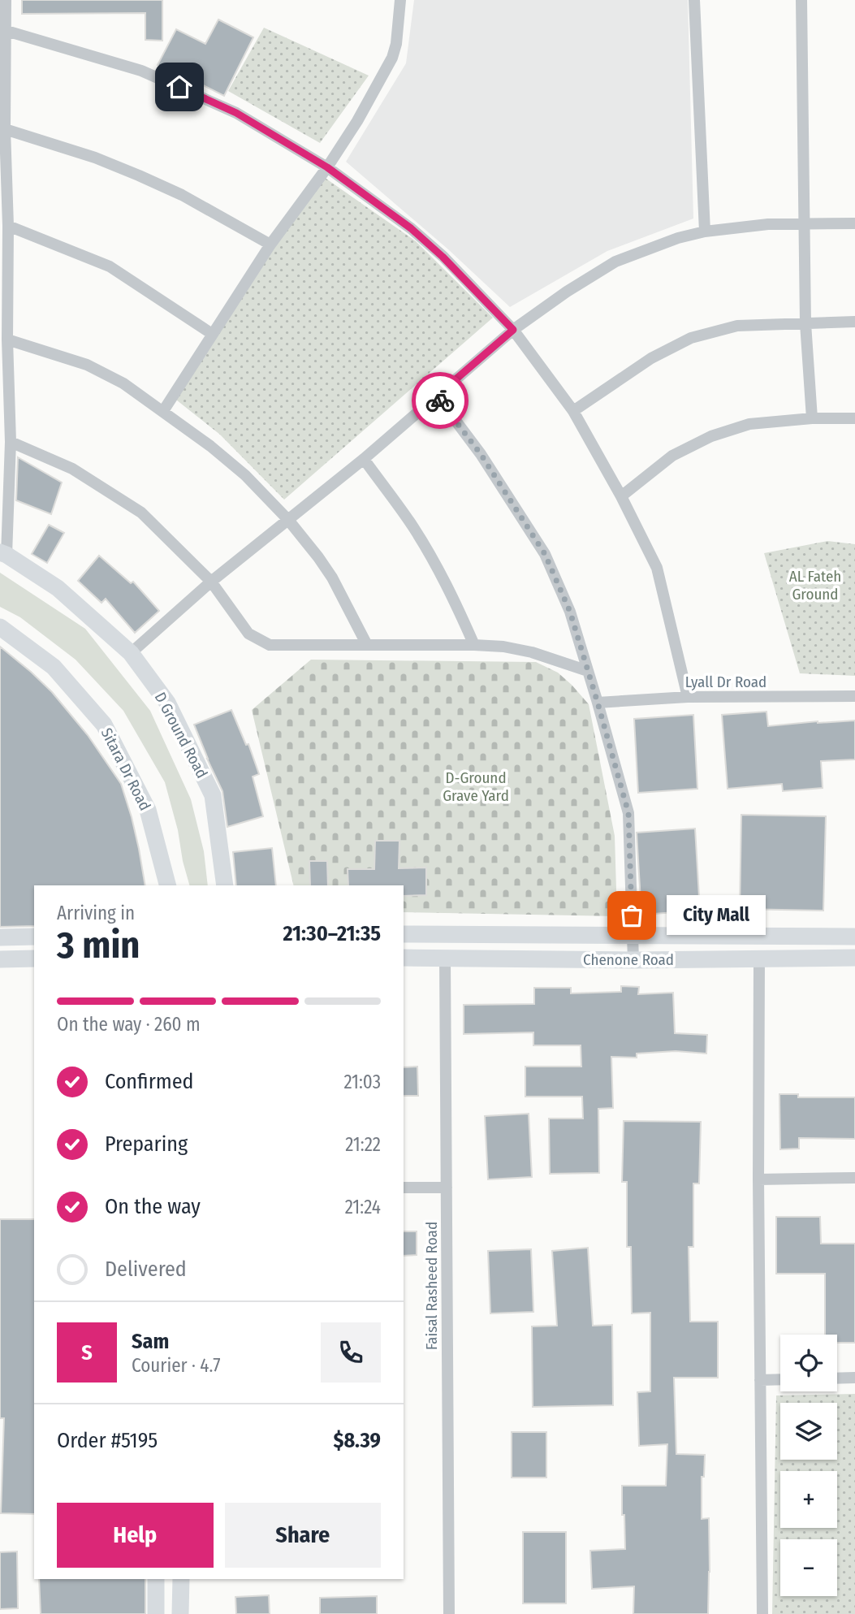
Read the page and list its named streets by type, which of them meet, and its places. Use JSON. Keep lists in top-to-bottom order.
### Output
{
  "streets": {
    "street": [
      "Lyall Dr Road",
      "D Ground Road",
      "Sitara Dr Road",
      "Chenone Road",
      "Faisal Rasheed Road"
    ]
  },
  "crossings": [
    ["Chenone Road", "Faisal Rasheed Road"]
  ],
  "parks": ["AL Fateh Ground", "D-Ground Grave Yard"],
  "places": ["City Mall"],
  "page": {
    "heading": ["3 min", "Arriving in", "21:30–21:35"],
    "panel": [
      "Sam",
      "Courier · 4.7",
      "Order #5195",
      "$8.39"
    ],
    "bubble": "City Mall",
    "bar": "On the way · 260 m",
    "list": [
      ["Confirmed", "21:03"],
      ["Preparing", "21:22"],
      ["On the way", "21:24"],
      "Delivered"
    ],
    "round": "S",
    "map_buttons": ["+", "−"],
    "buttons": ["Help", "Share"]
  }
}
